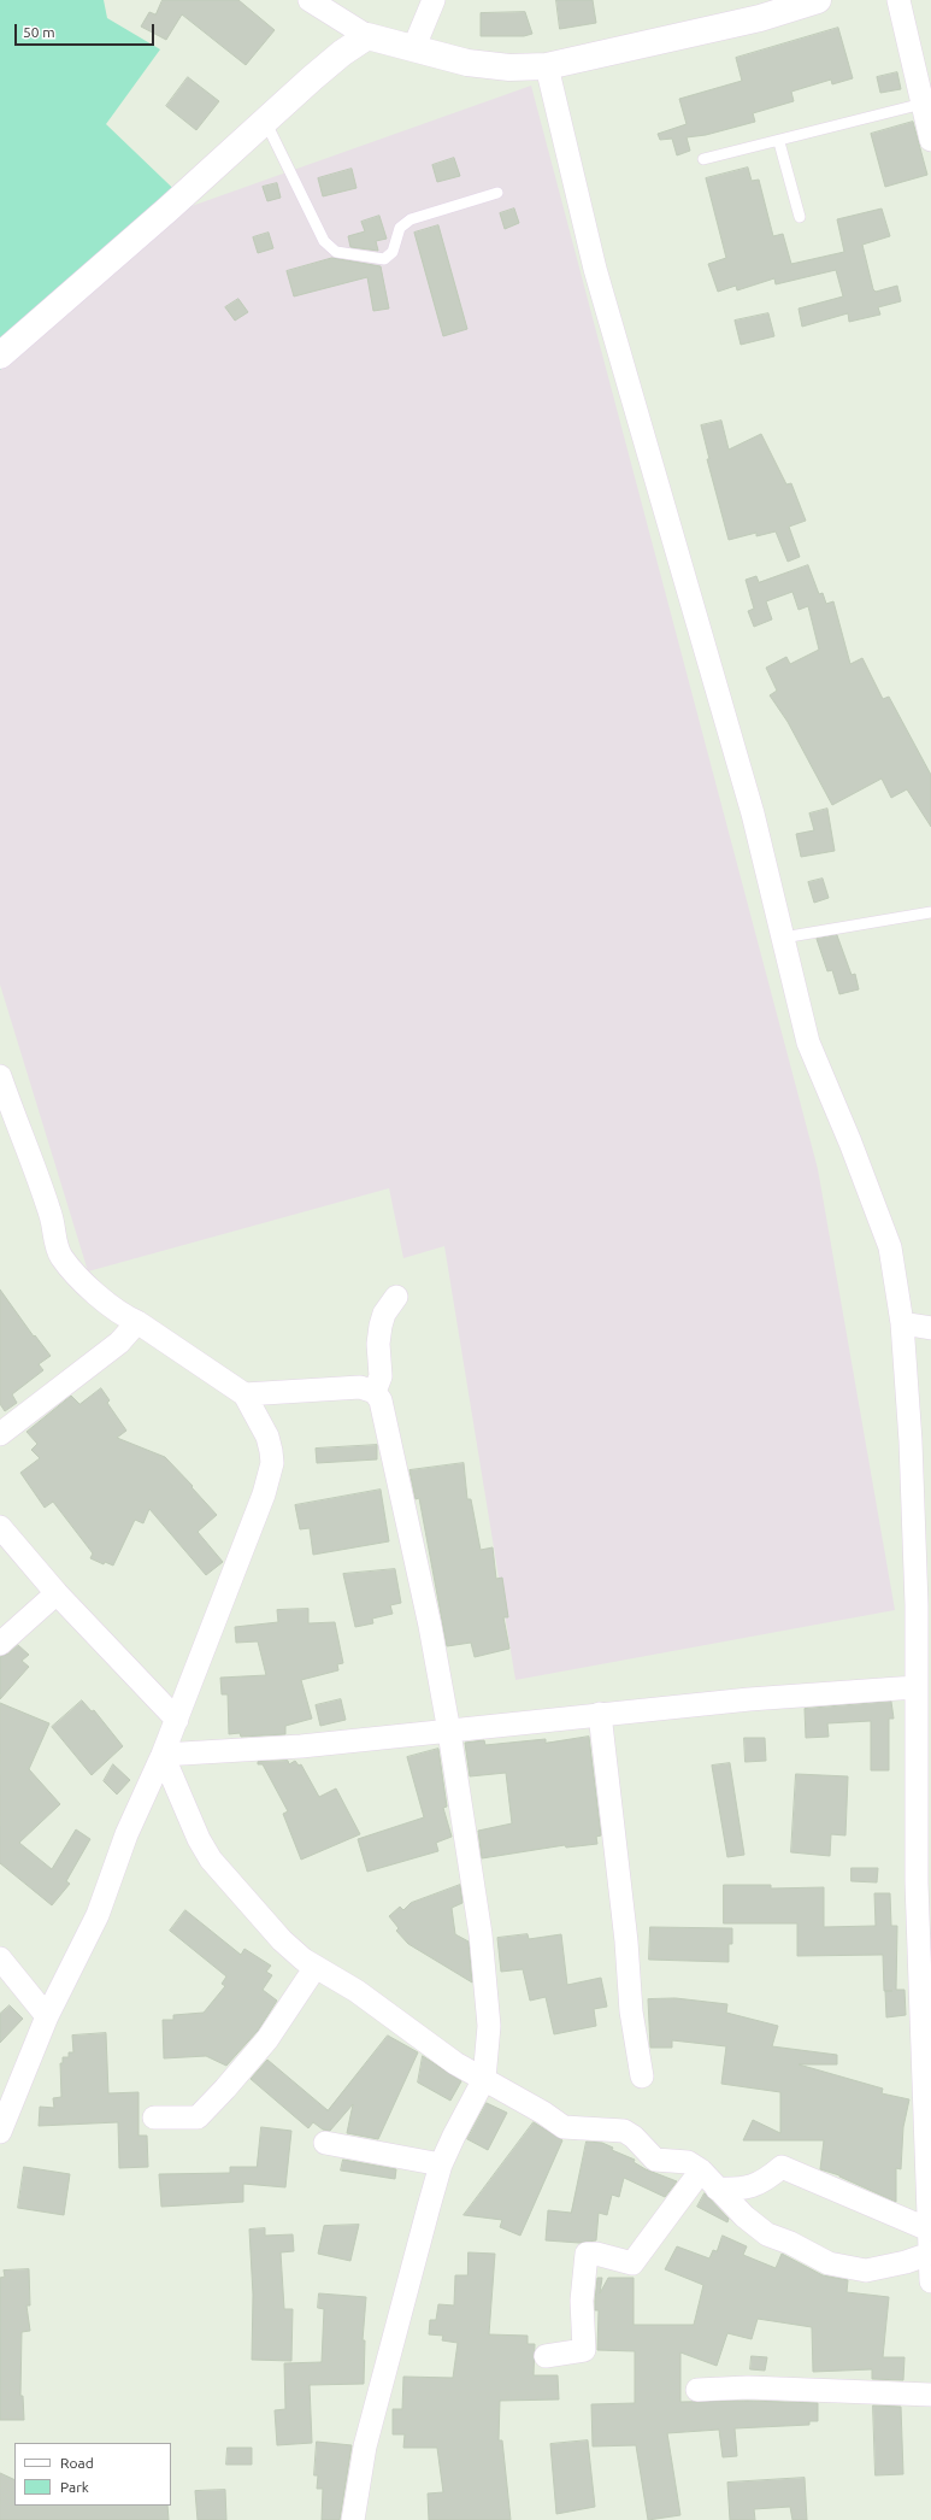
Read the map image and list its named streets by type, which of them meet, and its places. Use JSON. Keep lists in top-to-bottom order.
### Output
{
  "legend": ["Road", "Park"],
  "scale_bar": "50 m"
}
